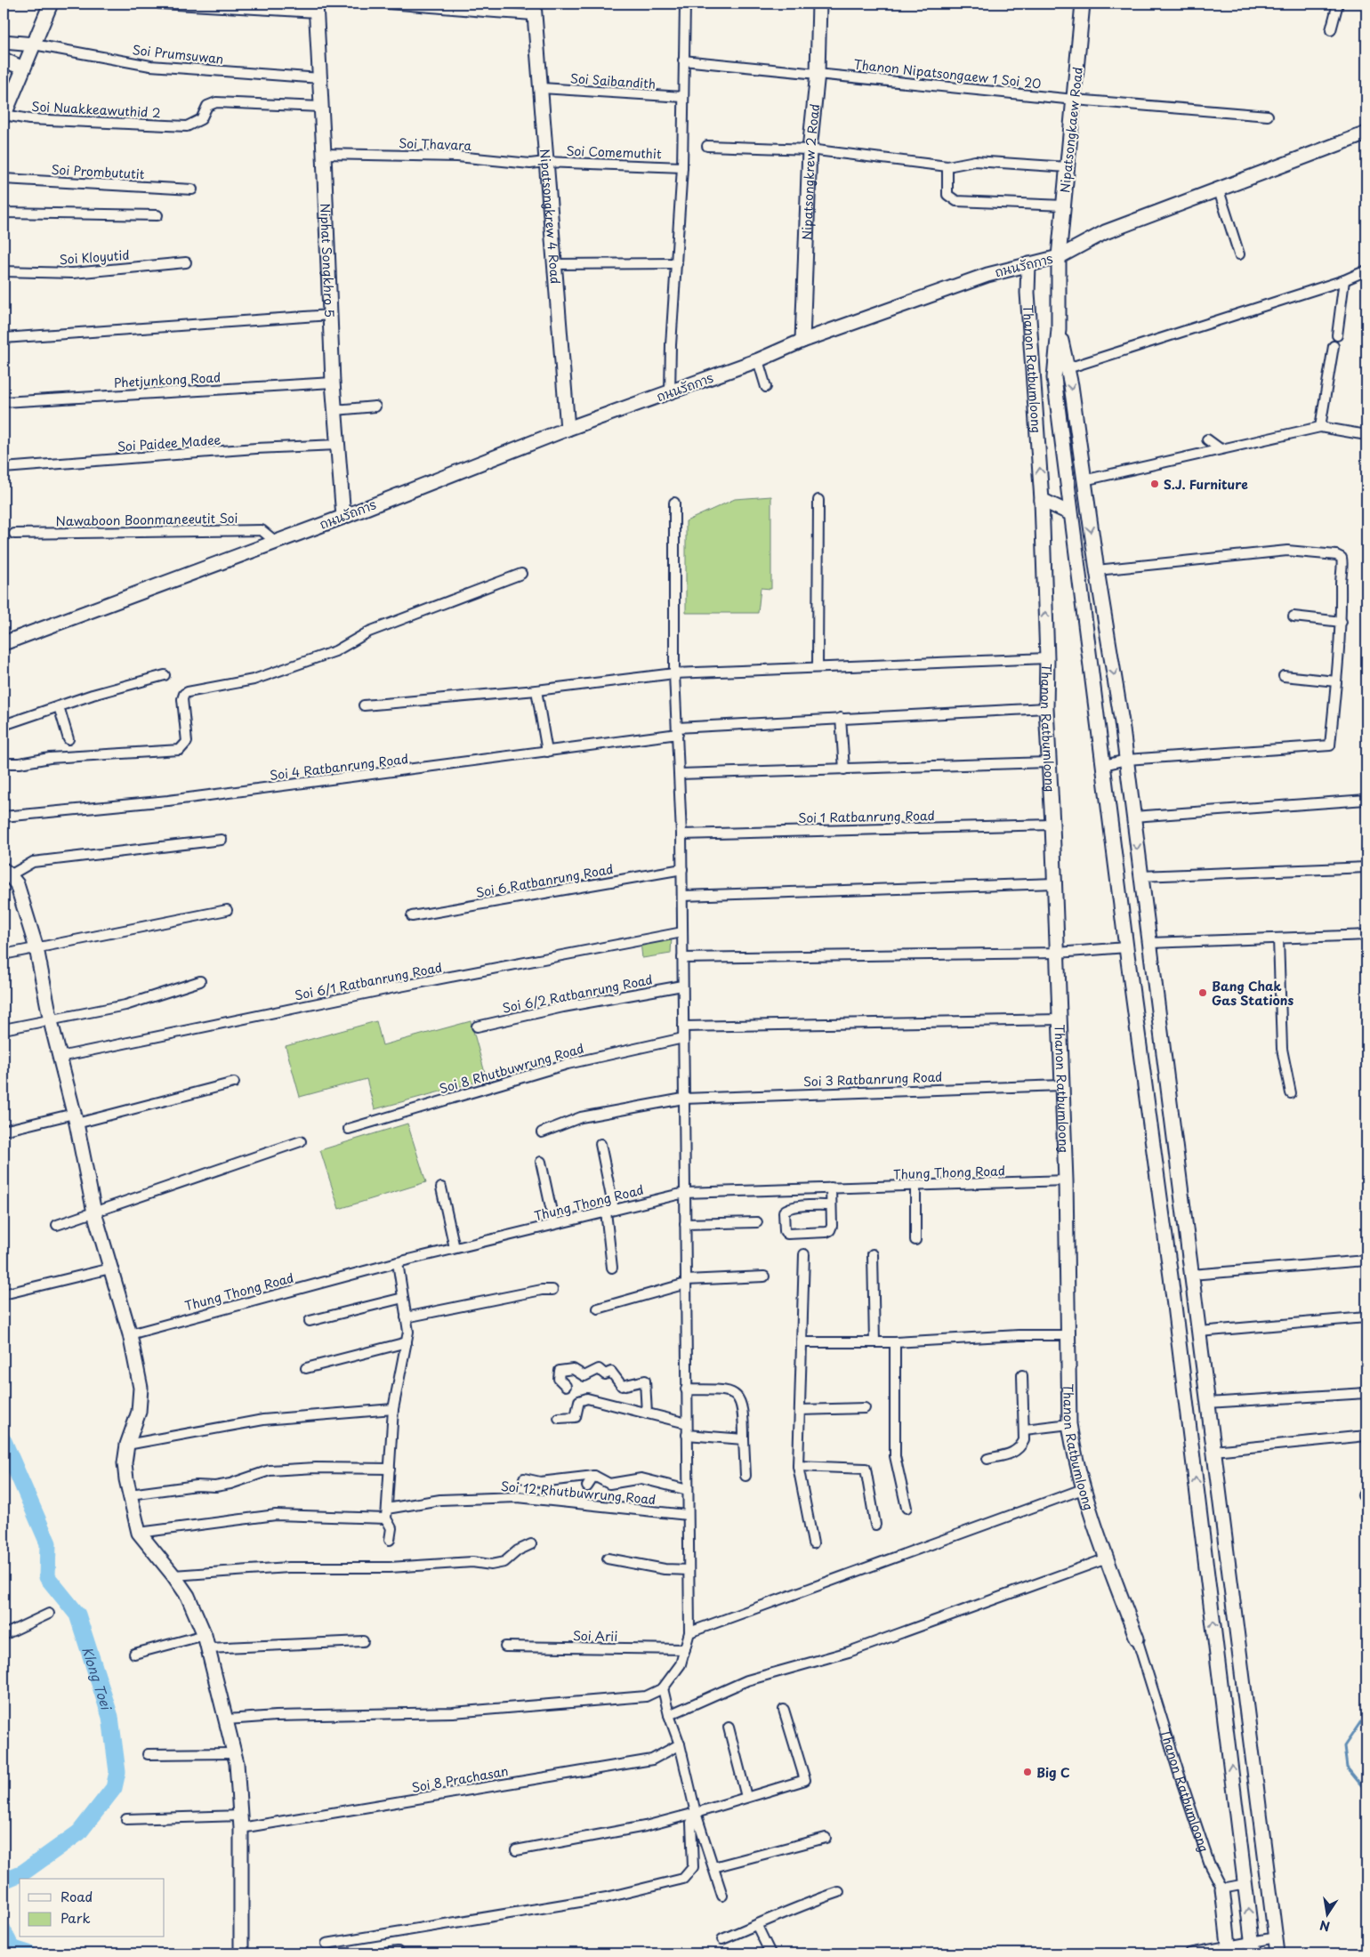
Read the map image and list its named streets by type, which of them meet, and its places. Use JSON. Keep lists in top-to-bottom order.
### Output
{
  "streets": {
    "street": [
      "Soi Prumsuwan",
      "Thanon Nipatsongaew 1 Soi 20",
      "Soi Saibandith",
      "Soi Nuakkeawuthid 2",
      "Nipatsongkaew Road",
      "Soi Thavara",
      "Soi Comemuthit",
      "Soi Prombututit",
      "Nipatsongkrew 2 Road",
      "Nipatsongkrew 4 Road",
      "Soi Kloyutid",
      "Niphat Songkhro 5",
      "ถนนรัถการ",
      "Thanon Ratbumloong",
      "Phetjunkong Road",
      "Soi Paidee Madee",
      "Nawaboon Boonmaneeutit Soi",
      "Soi 4 Ratbanrung Road",
      "Soi 1 Ratbanrung Road",
      "Soi 6 Ratbanrung Road",
      "Soi 6/1 Ratbanrung Road",
      "Soi 6/2 Ratbanrung Road",
      "Soi 8 Rhutbuwrung Road",
      "Soi 3 Ratbanrung Road",
      "Thung Thong Road",
      "Soi 12 Rhutbuwrung Road",
      "Soi Arii",
      "Soi 8 Prachasan"
    ]
  },
  "crossings": [
    ["Soi Prumsuwan", "Niphat Songkhro 5"],
    ["Thanon Nipatsongaew 1 Soi 20", "Nipatsongkaew Road"],
    ["Thanon Nipatsongaew 1 Soi 20", "Nipatsongkrew 2 Road"],
    ["Soi Saibandith", "Nipatsongkrew 4 Road"],
    ["Soi Nuakkeawuthid 2", "Niphat Songkhro 5"],
    ["Nipatsongkaew Road", "ถนนรัถการ"],
    ["Soi Thavara", "Soi Comemuthit"],
    ["Soi Thavara", "Nipatsongkrew 4 Road"],
    ["Soi Thavara", "Niphat Songkhro 5"],
    ["Soi Comemuthit", "Nipatsongkrew 4 Road"],
    ["Nipatsongkrew 2 Road", "ถนนรัถการ"],
    ["Nipatsongkrew 4 Road", "ถนนรัถการ"],
    ["Niphat Songkhro 5", "ถนนรัถการ"],
    ["Niphat Songkhro 5", "Phetjunkong Road"],
    ["Niphat Songkhro 5", "Soi Paidee Madee"],
    ["ถนนรัถการ", "Thanon Ratbumloong"],
    ["ถนนรัถการ", "Nawaboon Boonmaneeutit Soi"],
    ["Thanon Ratbumloong", "Soi 4 Ratbanrung Road"],
    ["Thanon Ratbumloong", "Soi 1 Ratbanrung Road"],
    ["Thanon Ratbumloong", "Soi 3 Ratbanrung Road"],
    ["Thanon Ratbumloong", "Thung Thong Road"]
  ],
  "water": ["Klong Toei"],
  "places": ["S.J. Furniture", "Bang Chak Gas Stations", "Big C"],
  "legend": ["Road", "Park"],
  "north": "bottom"
}
